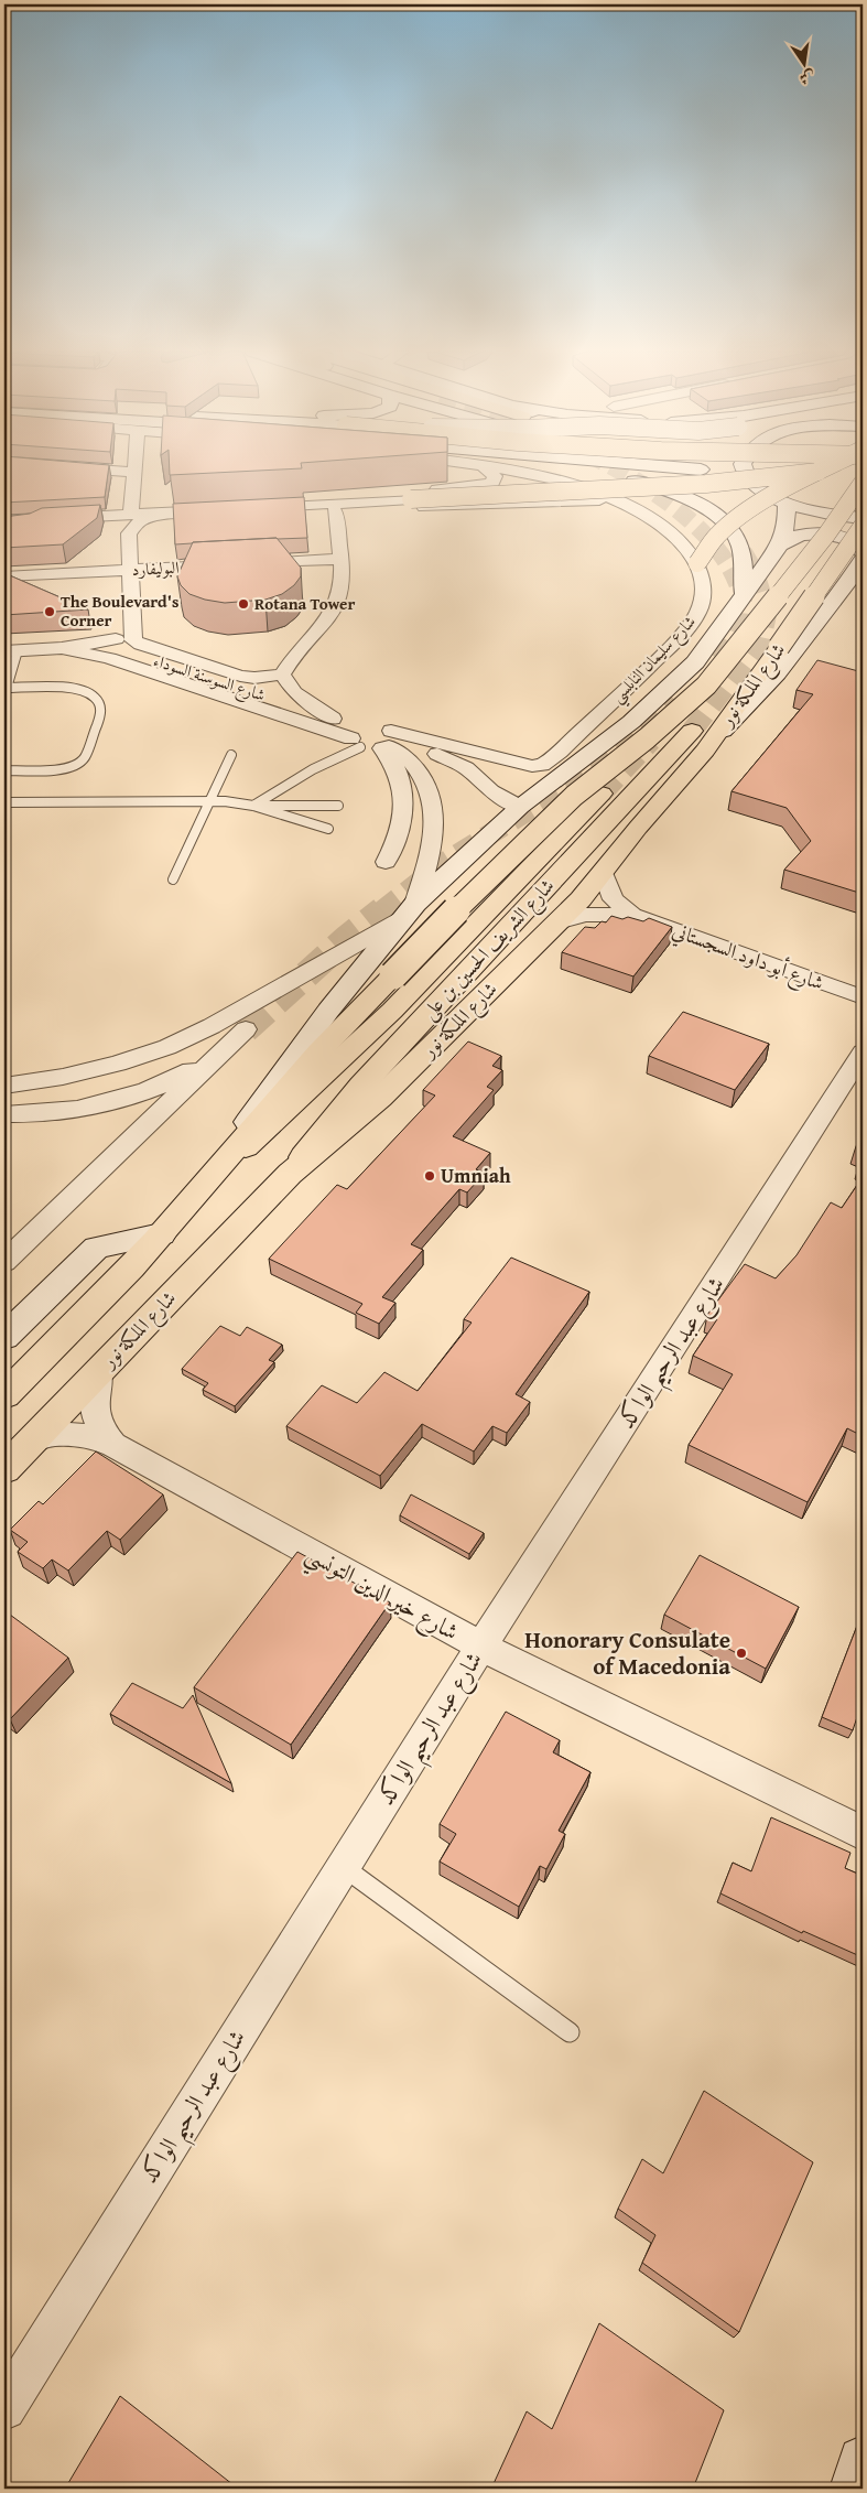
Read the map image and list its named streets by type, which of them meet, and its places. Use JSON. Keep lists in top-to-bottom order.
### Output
{
  "streets": {
    "main road": ["شارع الملكة نور", "شارع الشريف الحسين بن علي"],
    "street": [
      "البوليفارد",
      "شارع سليمان النابلسي",
      "شارع السوسنة السوداء",
      "شارع أبو داود السجستاني",
      "شارع عبد الرحيم الواكد",
      "شارع خير الدين التونسي"
    ]
  },
  "crossings": [
    ["شارع سليمان النابلسي", "شارع السوسنة السوداء"],
    ["شارع الملكة نور", "شارع الشريف الحسين بن علي"],
    ["شارع الملكة نور", "شارع خير الدين التونسي"],
    ["شارع عبد الرحيم الواكد", "شارع خير الدين التونسي"]
  ],
  "places": [
    "Rotana Tower",
    "The Boulevard's Corner",
    "Umniah",
    "Honorary Consulate of Macedonia"
  ],
  "north": "bottom"
}
